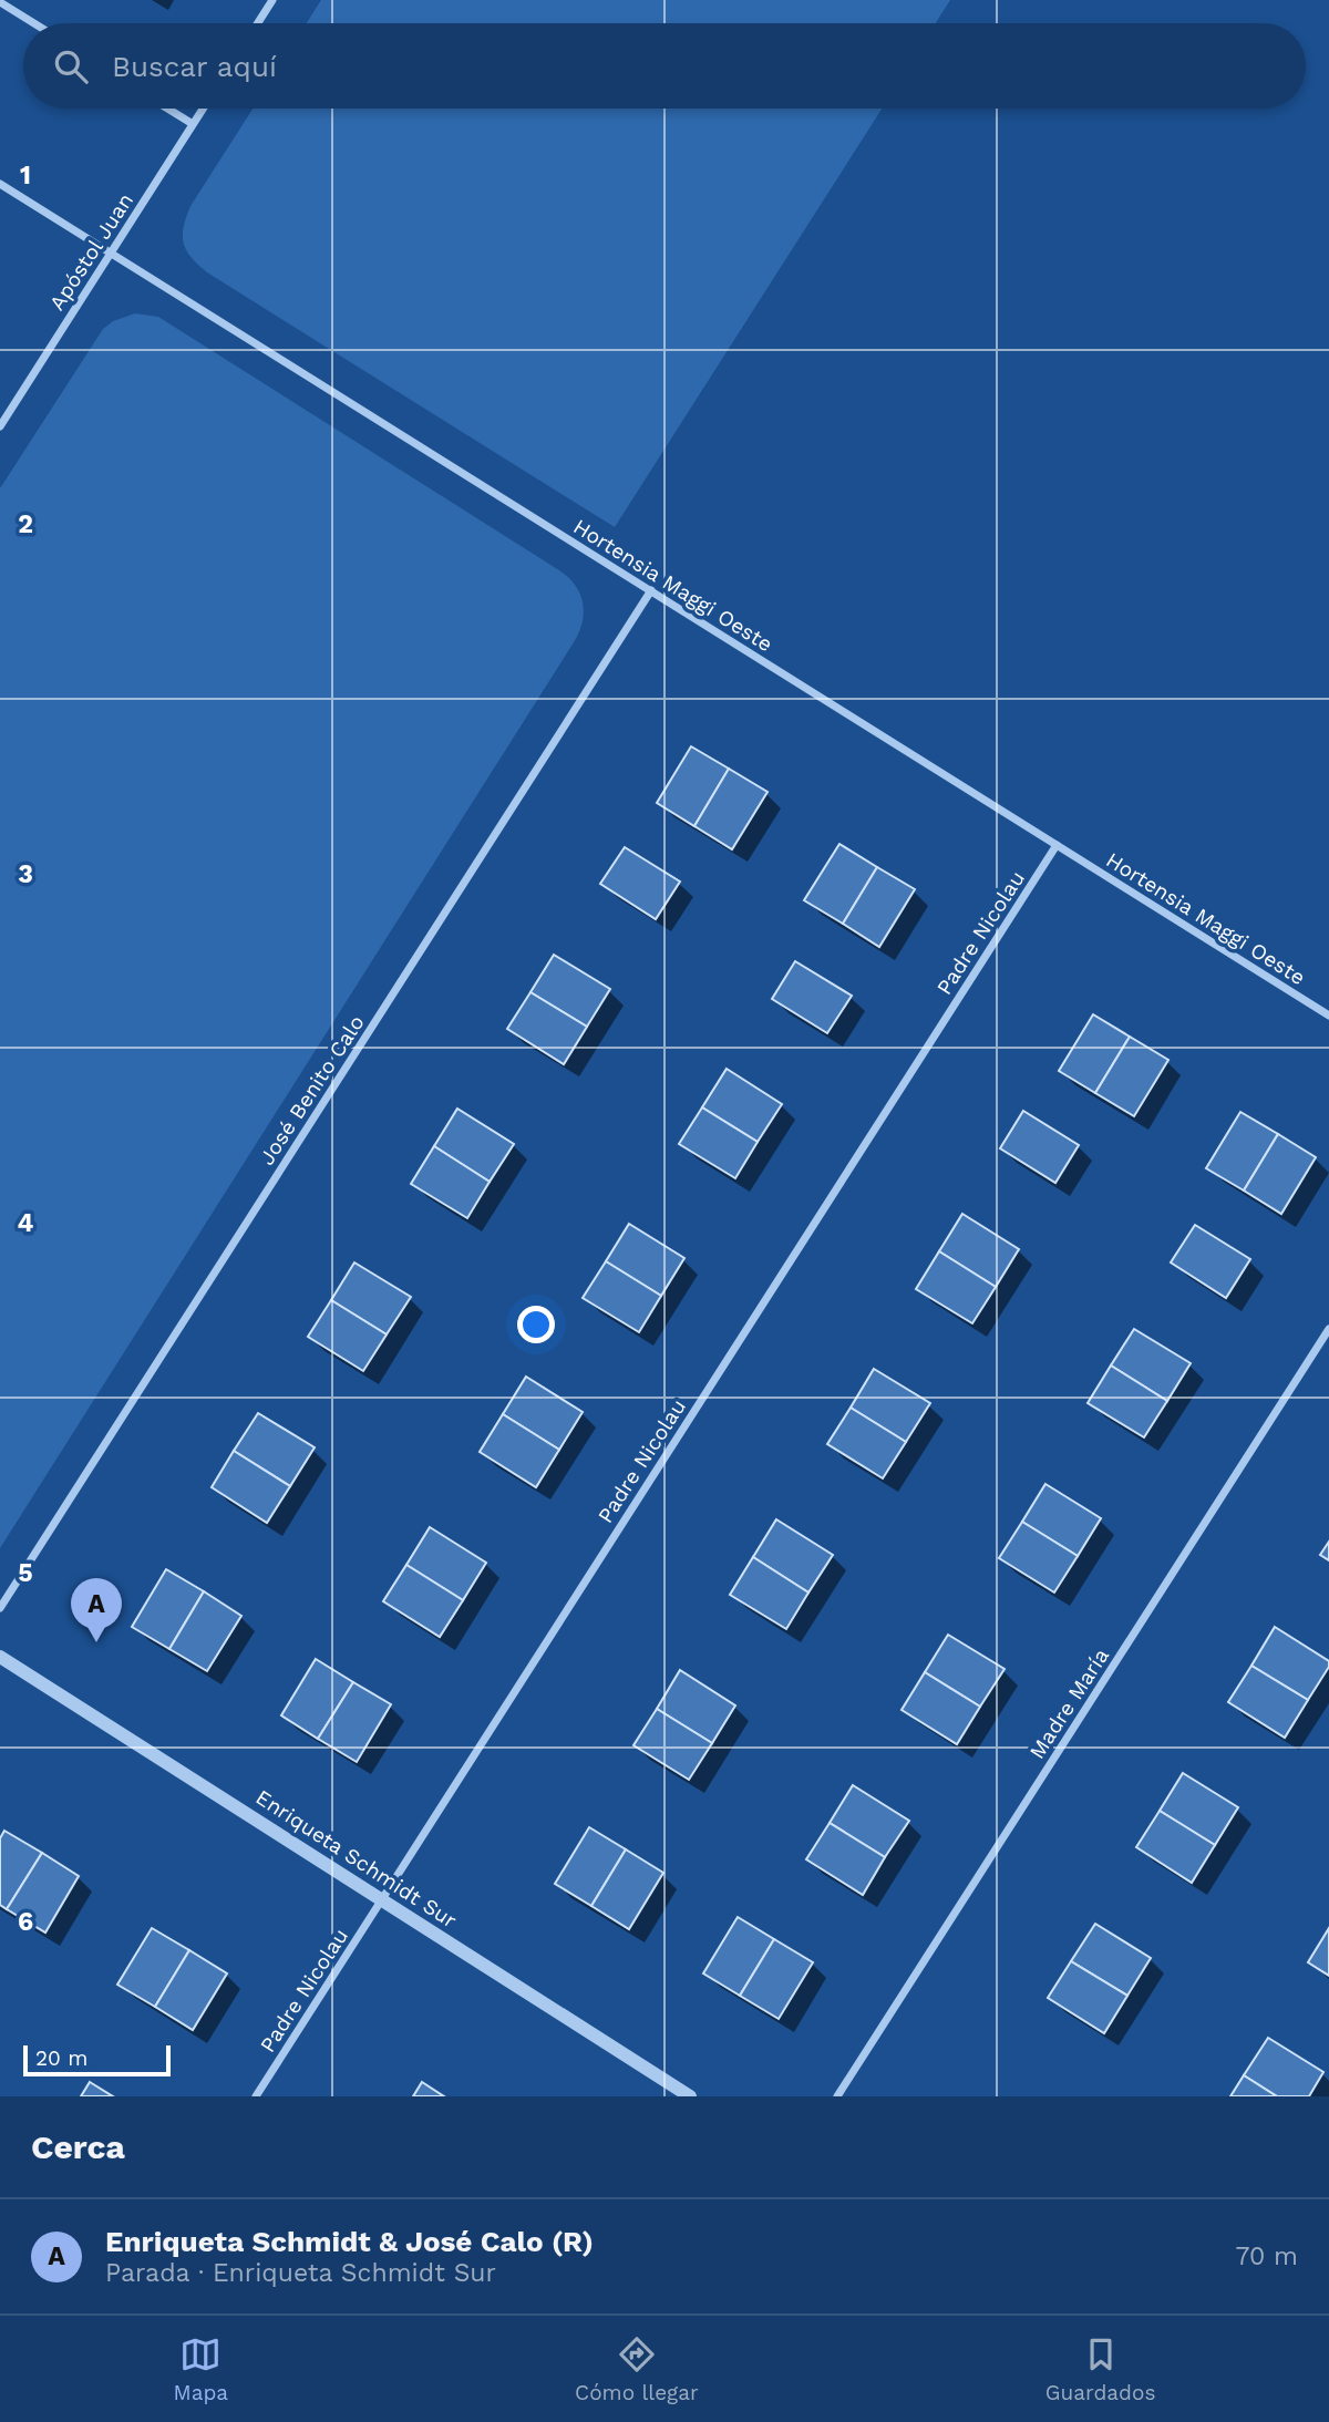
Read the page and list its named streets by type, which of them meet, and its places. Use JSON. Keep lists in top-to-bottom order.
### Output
{
  "streets": {
    "street": [
      "Apóstol Juan",
      "Hortensia Maggi Oeste",
      "Padre Nicolau",
      "José Benito Calo",
      "Madre María",
      "Enriqueta Schmidt Sur"
    ]
  },
  "crossings": [
    ["Apóstol Juan", "Hortensia Maggi Oeste"],
    ["Hortensia Maggi Oeste", "Padre Nicolau"],
    ["Hortensia Maggi Oeste", "José Benito Calo"],
    ["Padre Nicolau", "Enriqueta Schmidt Sur"]
  ],
  "scale_bar": "20 m",
  "page": {
    "search": "Buscar aquí",
    "pins": "A",
    "scale": "20 m",
    "heading": "Cerca",
    "list": [
      {
        "mark": "A",
        "name": "Enriqueta Schmidt & José Calo (R)",
        "note": "Parada · Enriqueta Schmidt Sur",
        "value": "70 m"
      }
    ],
    "nav": ["Mapa", "Cómo llegar", "Guardados"]
  },
  "grid": {
    "rows": [
      "1",
      "2",
      "3",
      "4",
      "5",
      "6"
    ]
  }
}
